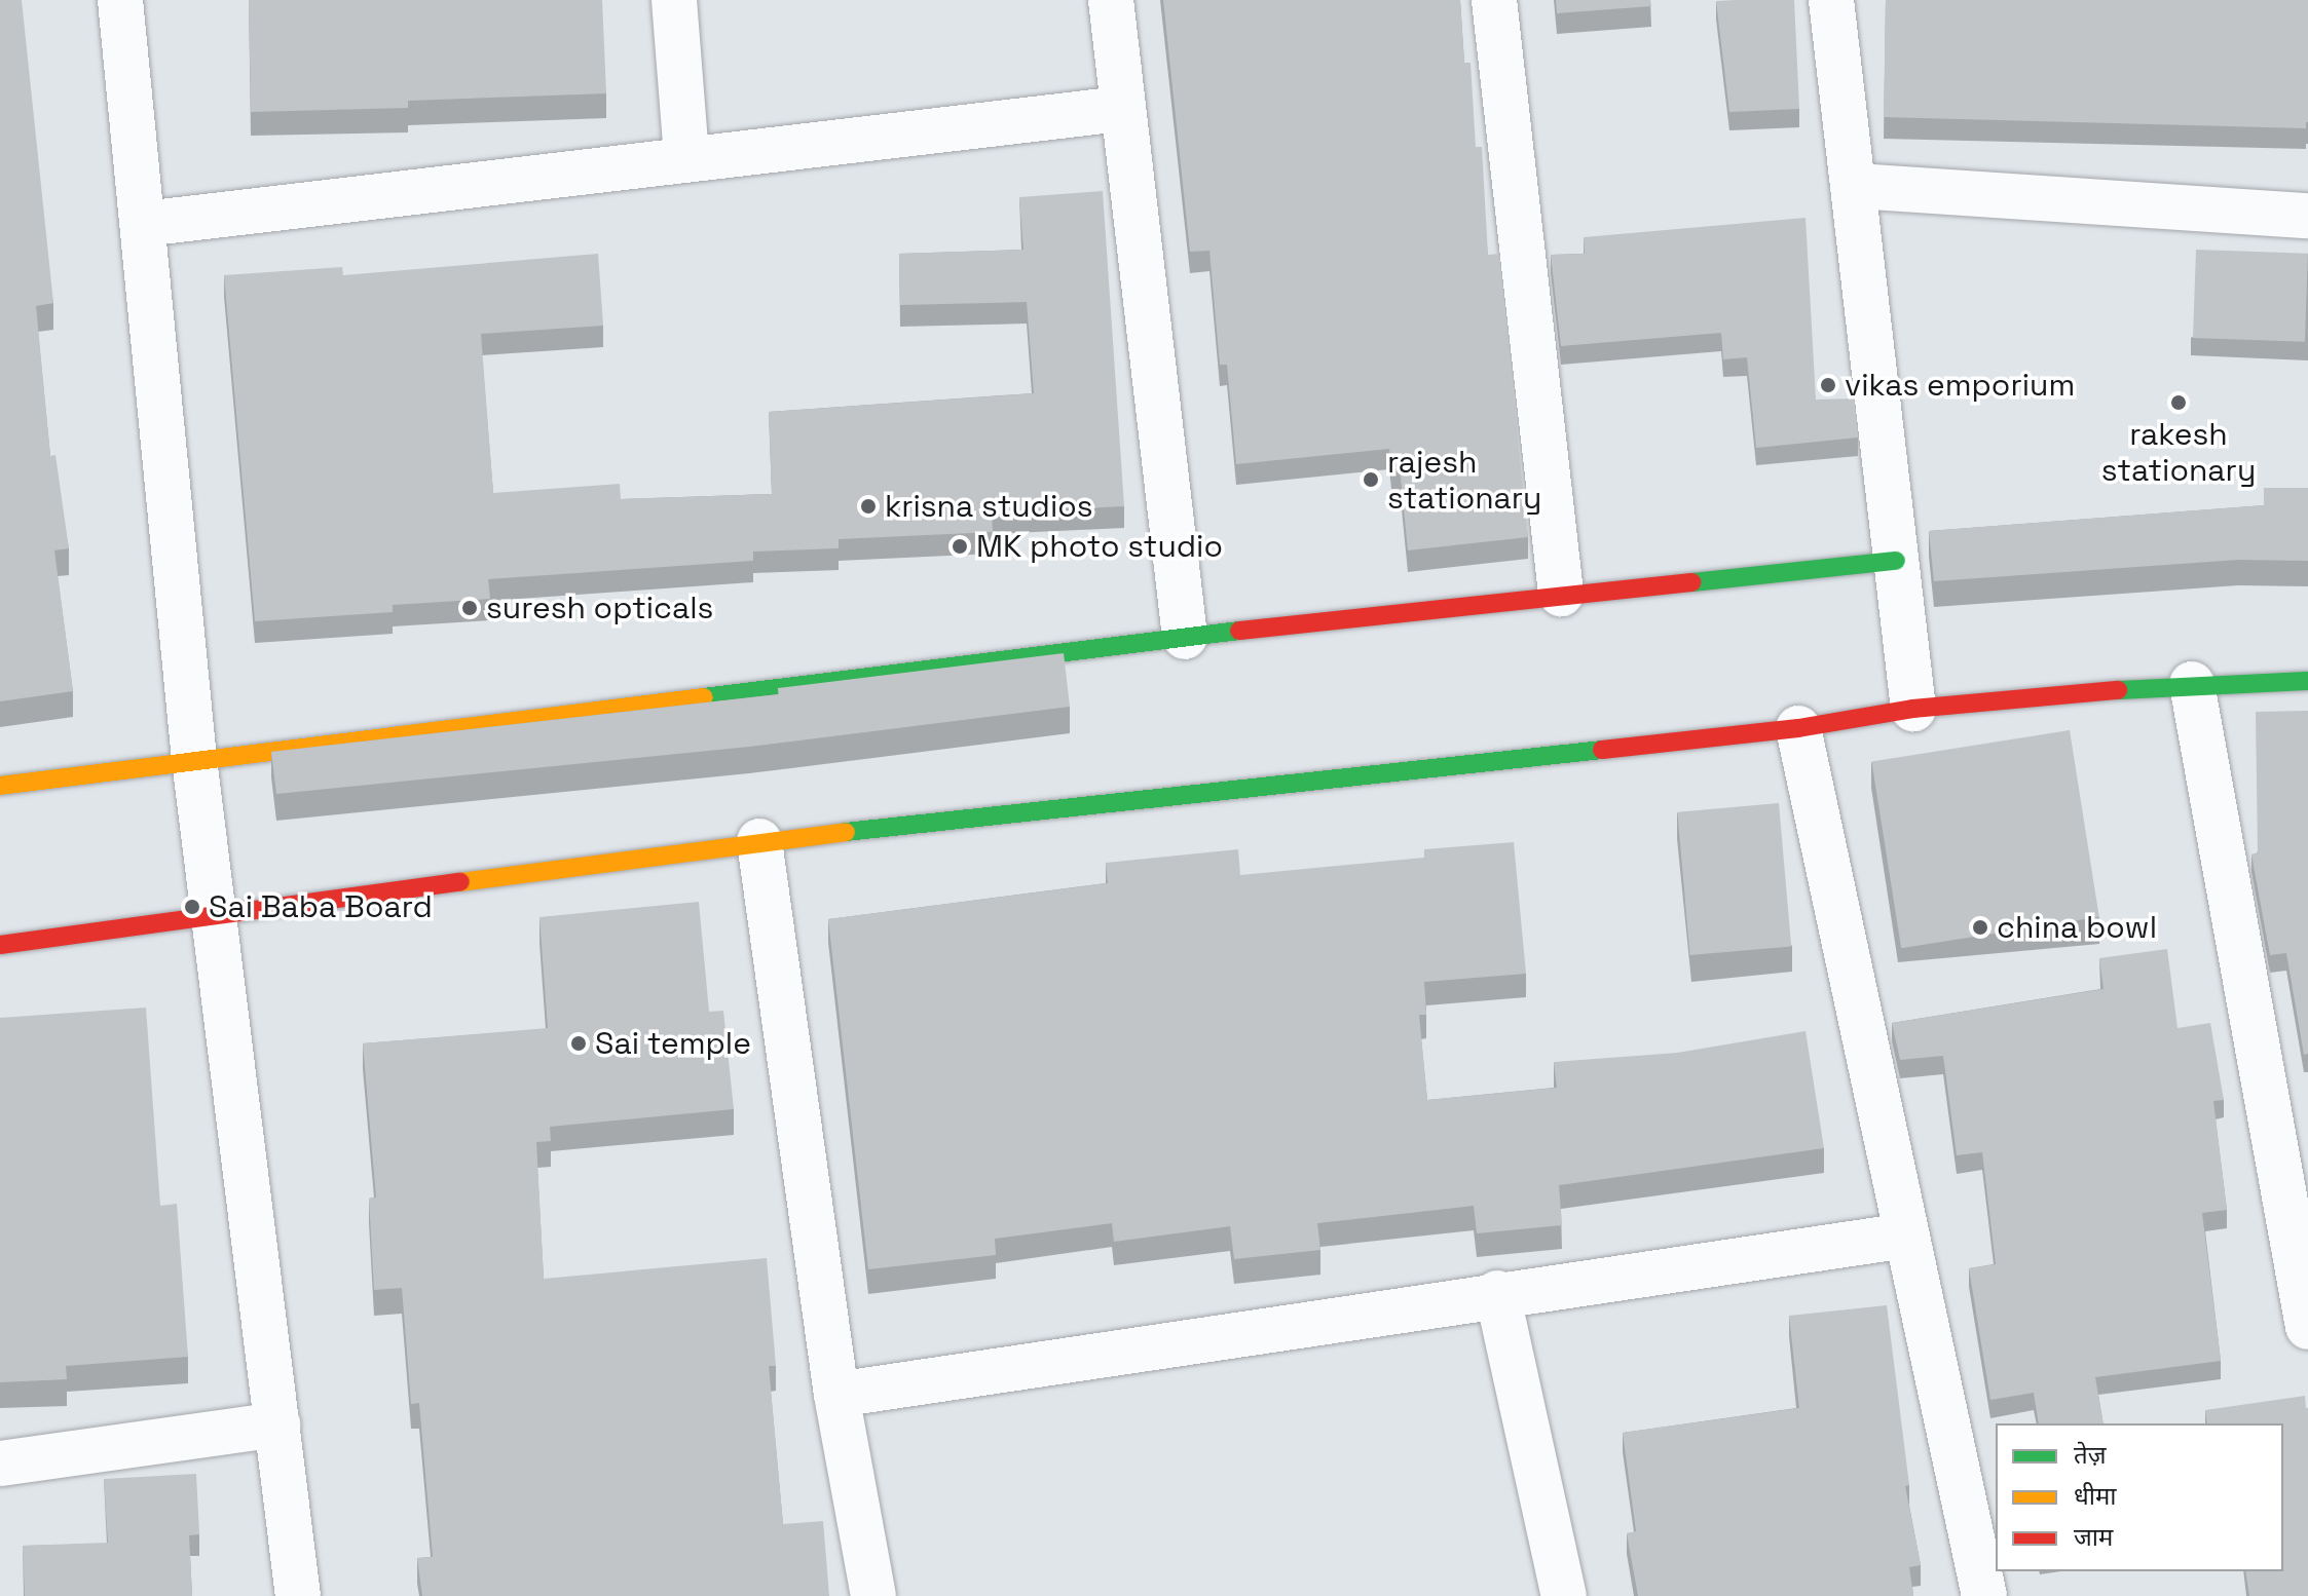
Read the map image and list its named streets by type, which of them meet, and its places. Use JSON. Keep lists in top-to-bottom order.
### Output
{
  "places": [
    "vikas emporium",
    "rakesh stationary",
    "rajesh stationary",
    "krisna studios",
    "MK photo studio",
    "suresh opticals",
    "Sai Baba Board",
    "china bowl",
    "Sai temple"
  ],
  "legend": ["तेज़", "धीमा", "जाम"]
}
